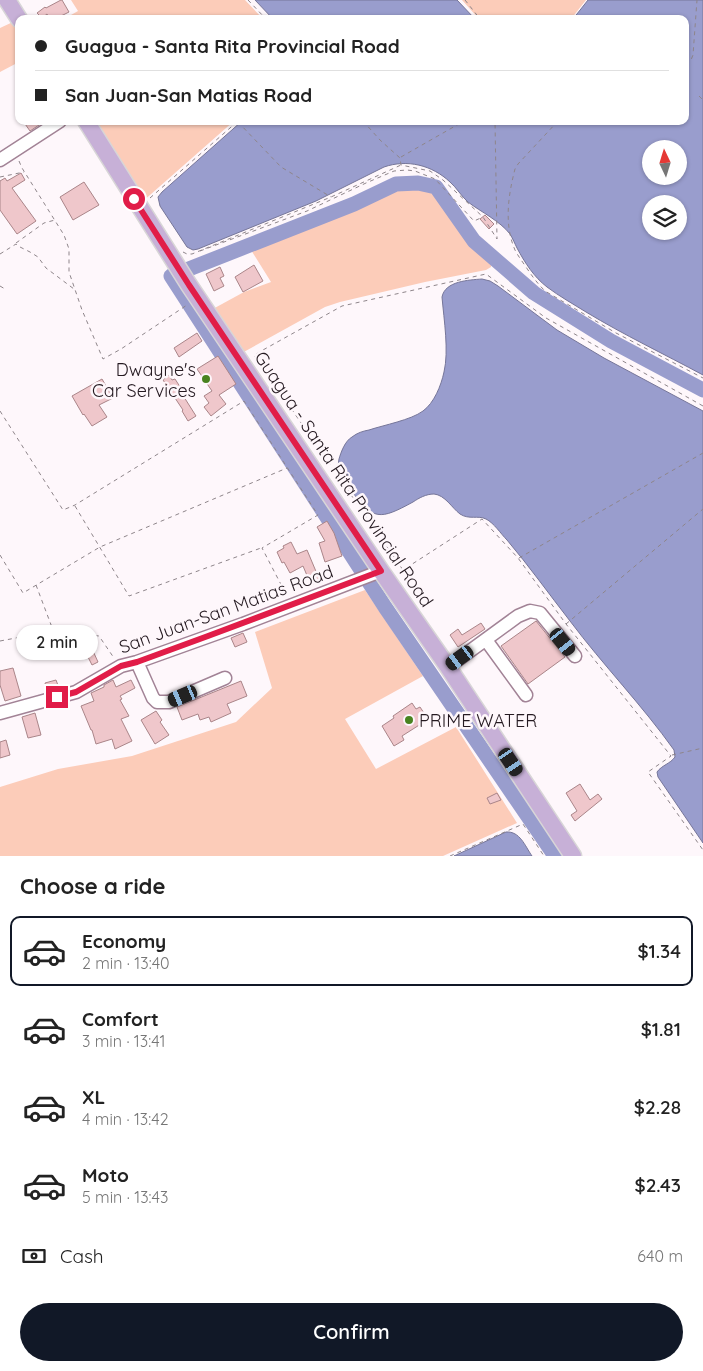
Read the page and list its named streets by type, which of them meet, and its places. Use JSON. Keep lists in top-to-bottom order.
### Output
{
  "streets": {
    "main road": ["Guagua - Santa Rita Provincial Road"],
    "street": ["San Juan-San Matias Road"]
  },
  "crossings": [
    ["Guagua - Santa Rita Provincial Road", "San Juan-San Matias Road"]
  ],
  "places": ["Dwayne's Car Services", "PRIME WATER"],
  "north": "top",
  "page": {
    "banner": ["Guagua - Santa Rita Provincial Road", "San Juan-San Matias Road"],
    "bubble": "2 min",
    "heading": "Choose a ride",
    "list": [
      {
        "name": "Economy",
        "note": "2 min · 13:40",
        "value": "$1.34"
      },
      {
        "name": "Comfort",
        "note": "3 min · 13:41",
        "value": "$1.81"
      },
      {
        "name": "XL",
        "note": "4 min · 13:42",
        "value": "$2.28"
      },
      {
        "name": "Moto",
        "note": "5 min · 13:43",
        "value": "$2.43"
      }
    ],
    "pay": ["Cash", "640 m"],
    "buttons": "Confirm"
  }
}
